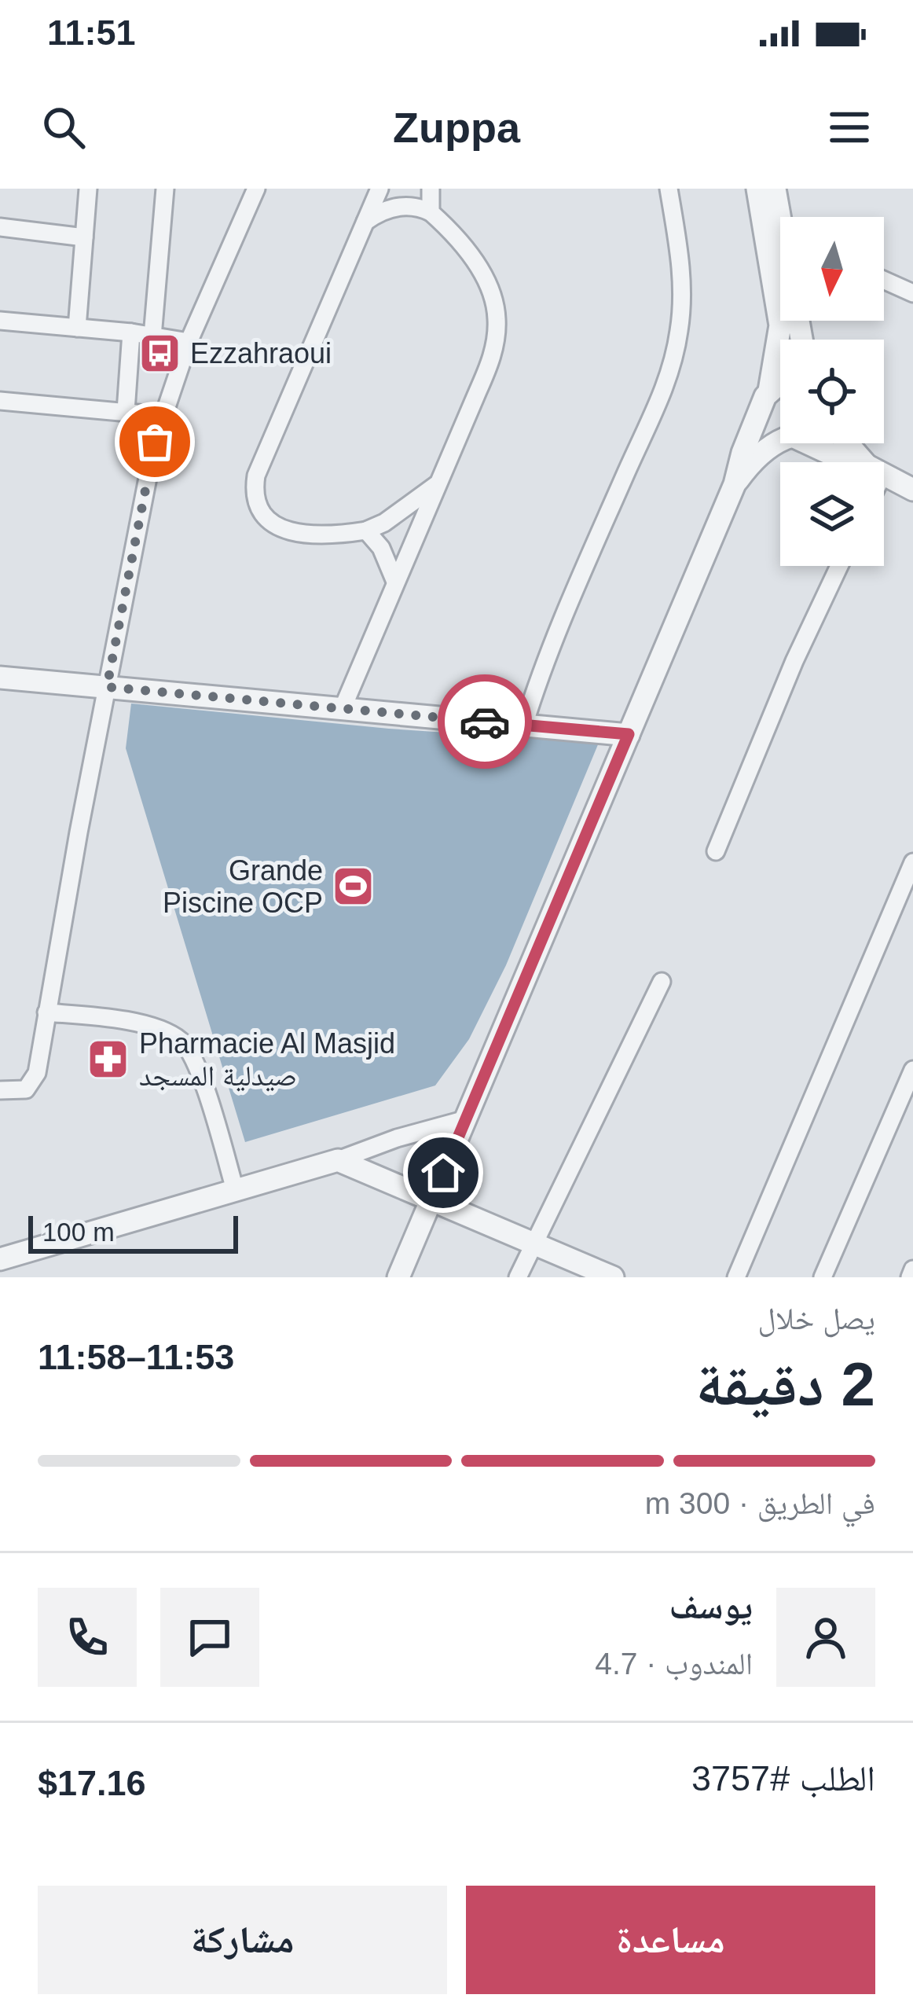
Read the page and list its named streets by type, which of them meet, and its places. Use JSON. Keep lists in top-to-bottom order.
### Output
{
  "places": {
    "bus stop": ["Ezzahraoui"],
    "sports": ["Grande Piscine OCP"],
    "pharmacy": ["Pharmacie Al Masjid صيدلية المسجد"]
  },
  "scale_bar": "100 m",
  "north": "bottom",
  "page": {
    "status": "11:51",
    "header": "Zuppa",
    "scale": "100 m",
    "heading": ["2 دقيقة", "يصل خلال", "11:53–11:58"],
    "panel": [
      "يوسف",
      "المندوب · 4.7",
      "الطلب #3757",
      "$17.16"
    ],
    "bar": "في الطريق · 300 m",
    "buttons": ["مساعدة", "مشاركة"]
  }
}
